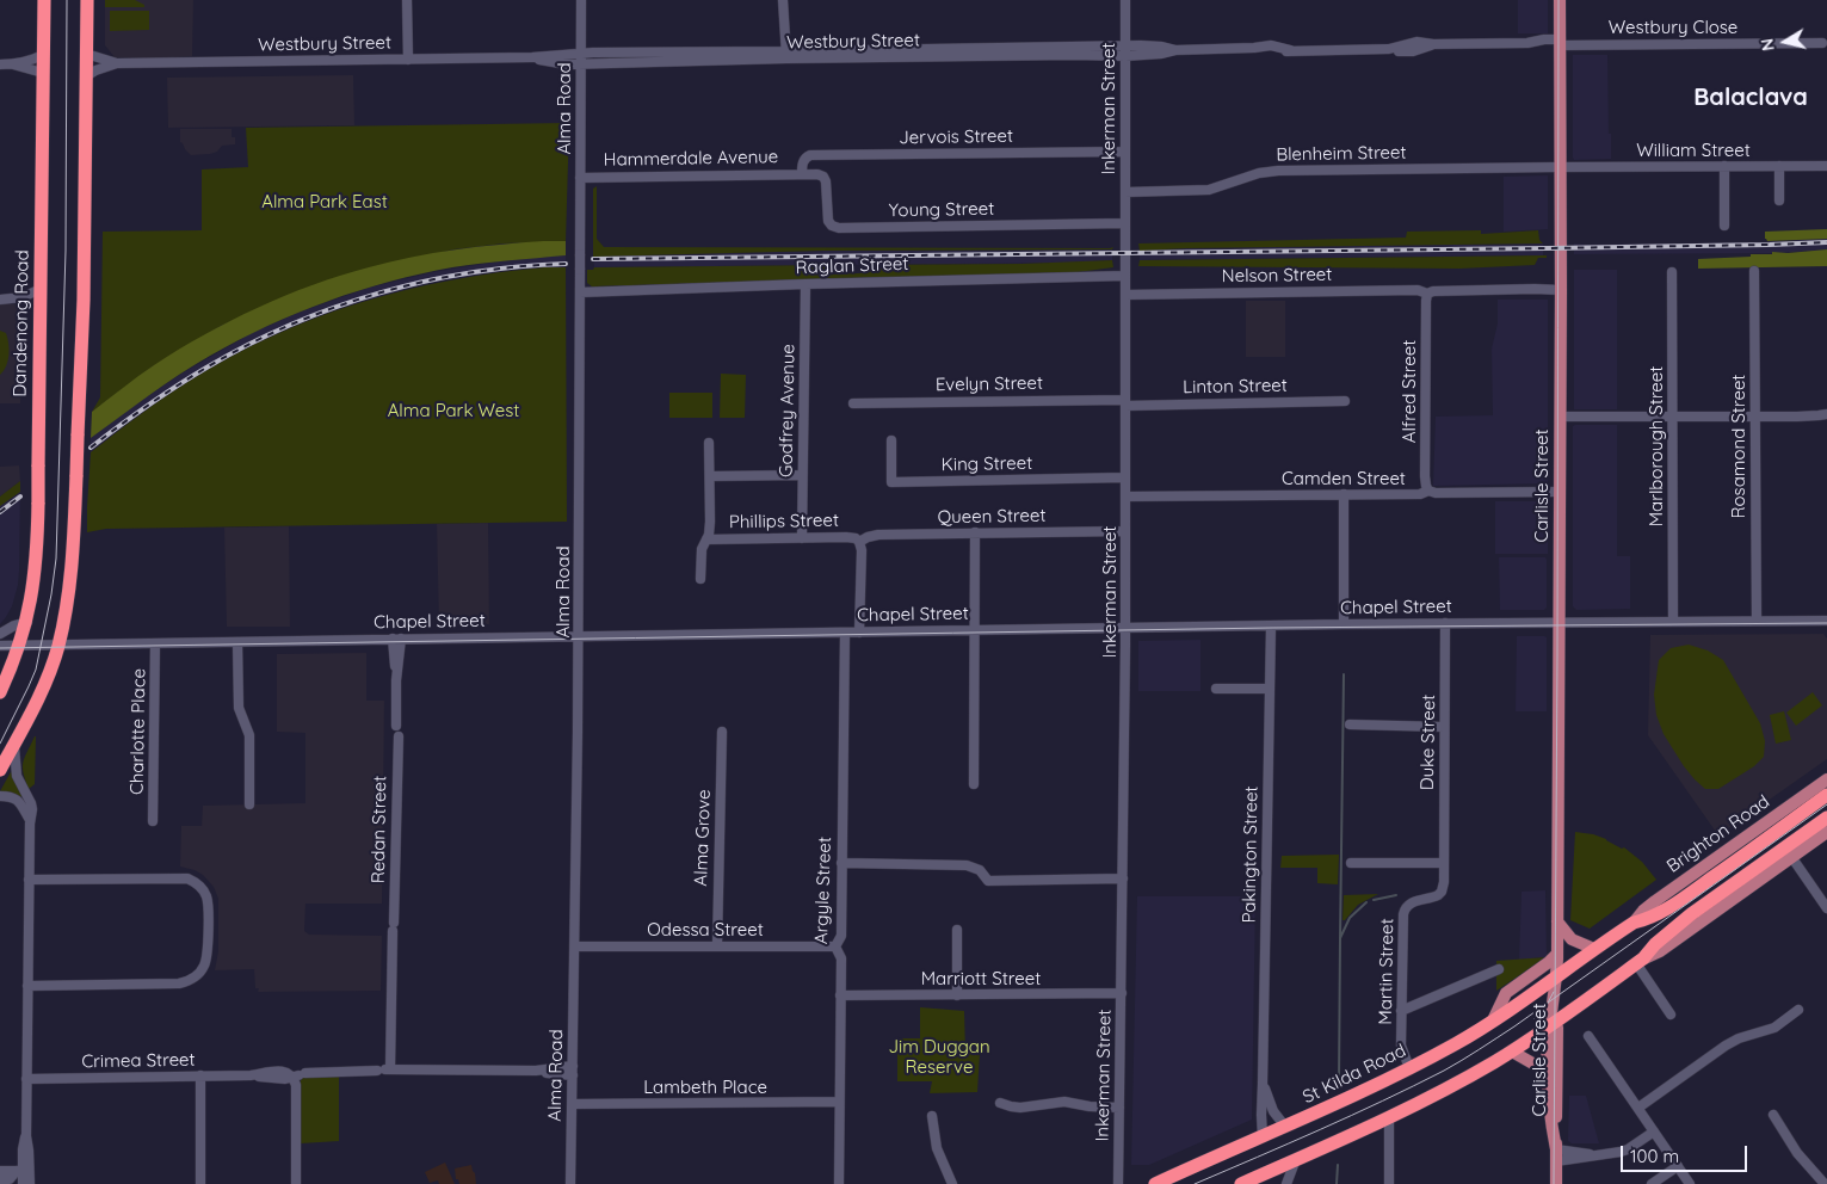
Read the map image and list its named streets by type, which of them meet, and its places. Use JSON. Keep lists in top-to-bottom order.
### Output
{
  "streets": {
    "highway": ["Dandenong Road", "Brighton Road", "St Kilda Road"],
    "main road": ["Carlisle Street"],
    "street": [
      "Westbury Close",
      "Westbury Street",
      "Alma Road",
      "Inkerman Street",
      "Jervois Street",
      "William Street",
      "Blenheim Street",
      "Hammerdale Avenue",
      "Young Street",
      "Raglan Street",
      "Nelson Street",
      "Evelyn Street",
      "Linton Street",
      "Alfred Street",
      "Godfrey Avenue",
      "Marlborough Street",
      "Rosamond Street",
      "King Street",
      "Camden Street",
      "Queen Street",
      "Phillips Street",
      "Chapel Street",
      "Charlotte Place",
      "Duke Street",
      "Redan Street",
      "Alma Grove",
      "Pakington Street",
      "Argyle Street",
      "Odessa Street",
      "Martin Street",
      "Marriott Street",
      "Crimea Street",
      "Lambeth Place"
    ]
  },
  "crossings": [
    ["Westbury Close", "Westbury Street"],
    ["Westbury Close", "Carlisle Street"],
    ["Westbury Street", "Alma Road"],
    ["Westbury Street", "Inkerman Street"],
    ["Westbury Street", "Carlisle Street"],
    ["Alma Road", "Hammerdale Avenue"],
    ["Alma Road", "Raglan Street"],
    ["Alma Road", "Chapel Street"],
    ["Alma Road", "Odessa Street"],
    ["Alma Road", "Crimea Street"],
    ["Alma Road", "Lambeth Place"],
    ["Inkerman Street", "Jervois Street"],
    ["Inkerman Street", "Blenheim Street"],
    ["Inkerman Street", "Young Street"],
    ["Inkerman Street", "Raglan Street"],
    ["Inkerman Street", "Nelson Street"],
    ["Inkerman Street", "Evelyn Street"],
    ["Inkerman Street", "Linton Street"],
    ["Inkerman Street", "King Street"],
    ["Inkerman Street", "Camden Street"],
    ["Inkerman Street", "Queen Street"],
    ["Inkerman Street", "Chapel Street"],
    ["Inkerman Street", "Marriott Street"],
    ["Jervois Street", "Hammerdale Avenue"],
    ["Jervois Street", "Young Street"],
    ["William Street", "Blenheim Street"],
    ["William Street", "Carlisle Street"],
    ["Blenheim Street", "Carlisle Street"],
    ["Hammerdale Avenue", "Young Street"],
    ["Raglan Street", "Godfrey Avenue"],
    ["Nelson Street", "Alfred Street"],
    ["Nelson Street", "Carlisle Street"],
    ["Dandenong Road", "Chapel Street"],
    ["Evelyn Street", "Linton Street"],
    ["Alfred Street", "Camden Street"],
    ["Godfrey Avenue", "Phillips Street"],
    ["Marlborough Street", "Chapel Street"],
    ["Rosamond Street", "Chapel Street"],
    ["Camden Street", "Carlisle Street"],
    ["Carlisle Street", "Chapel Street"],
    ["Carlisle Street", "Brighton Road"],
    ["Carlisle Street", "St Kilda Road"],
    ["Queen Street", "Phillips Street"],
    ["Chapel Street", "Charlotte Place"],
    ["Chapel Street", "Duke Street"],
    ["Chapel Street", "Pakington Street"],
    ["Chapel Street", "Argyle Street"],
    ["Duke Street", "Martin Street"],
    ["Redan Street", "Crimea Street"],
    ["Brighton Road", "St Kilda Road"],
    ["Alma Grove", "Odessa Street"],
    ["Pakington Street", "St Kilda Road"],
    ["Argyle Street", "Odessa Street"],
    ["Argyle Street", "Marriott Street"],
    ["Argyle Street", "Lambeth Place"],
    ["Martin Street", "St Kilda Road"]
  ],
  "districts": ["Balaclava"],
  "parks": ["Alma Park East", "Alma Park West", "Jim Duggan Reserve"],
  "scale_bar": "100 m",
  "north": "left"
}
